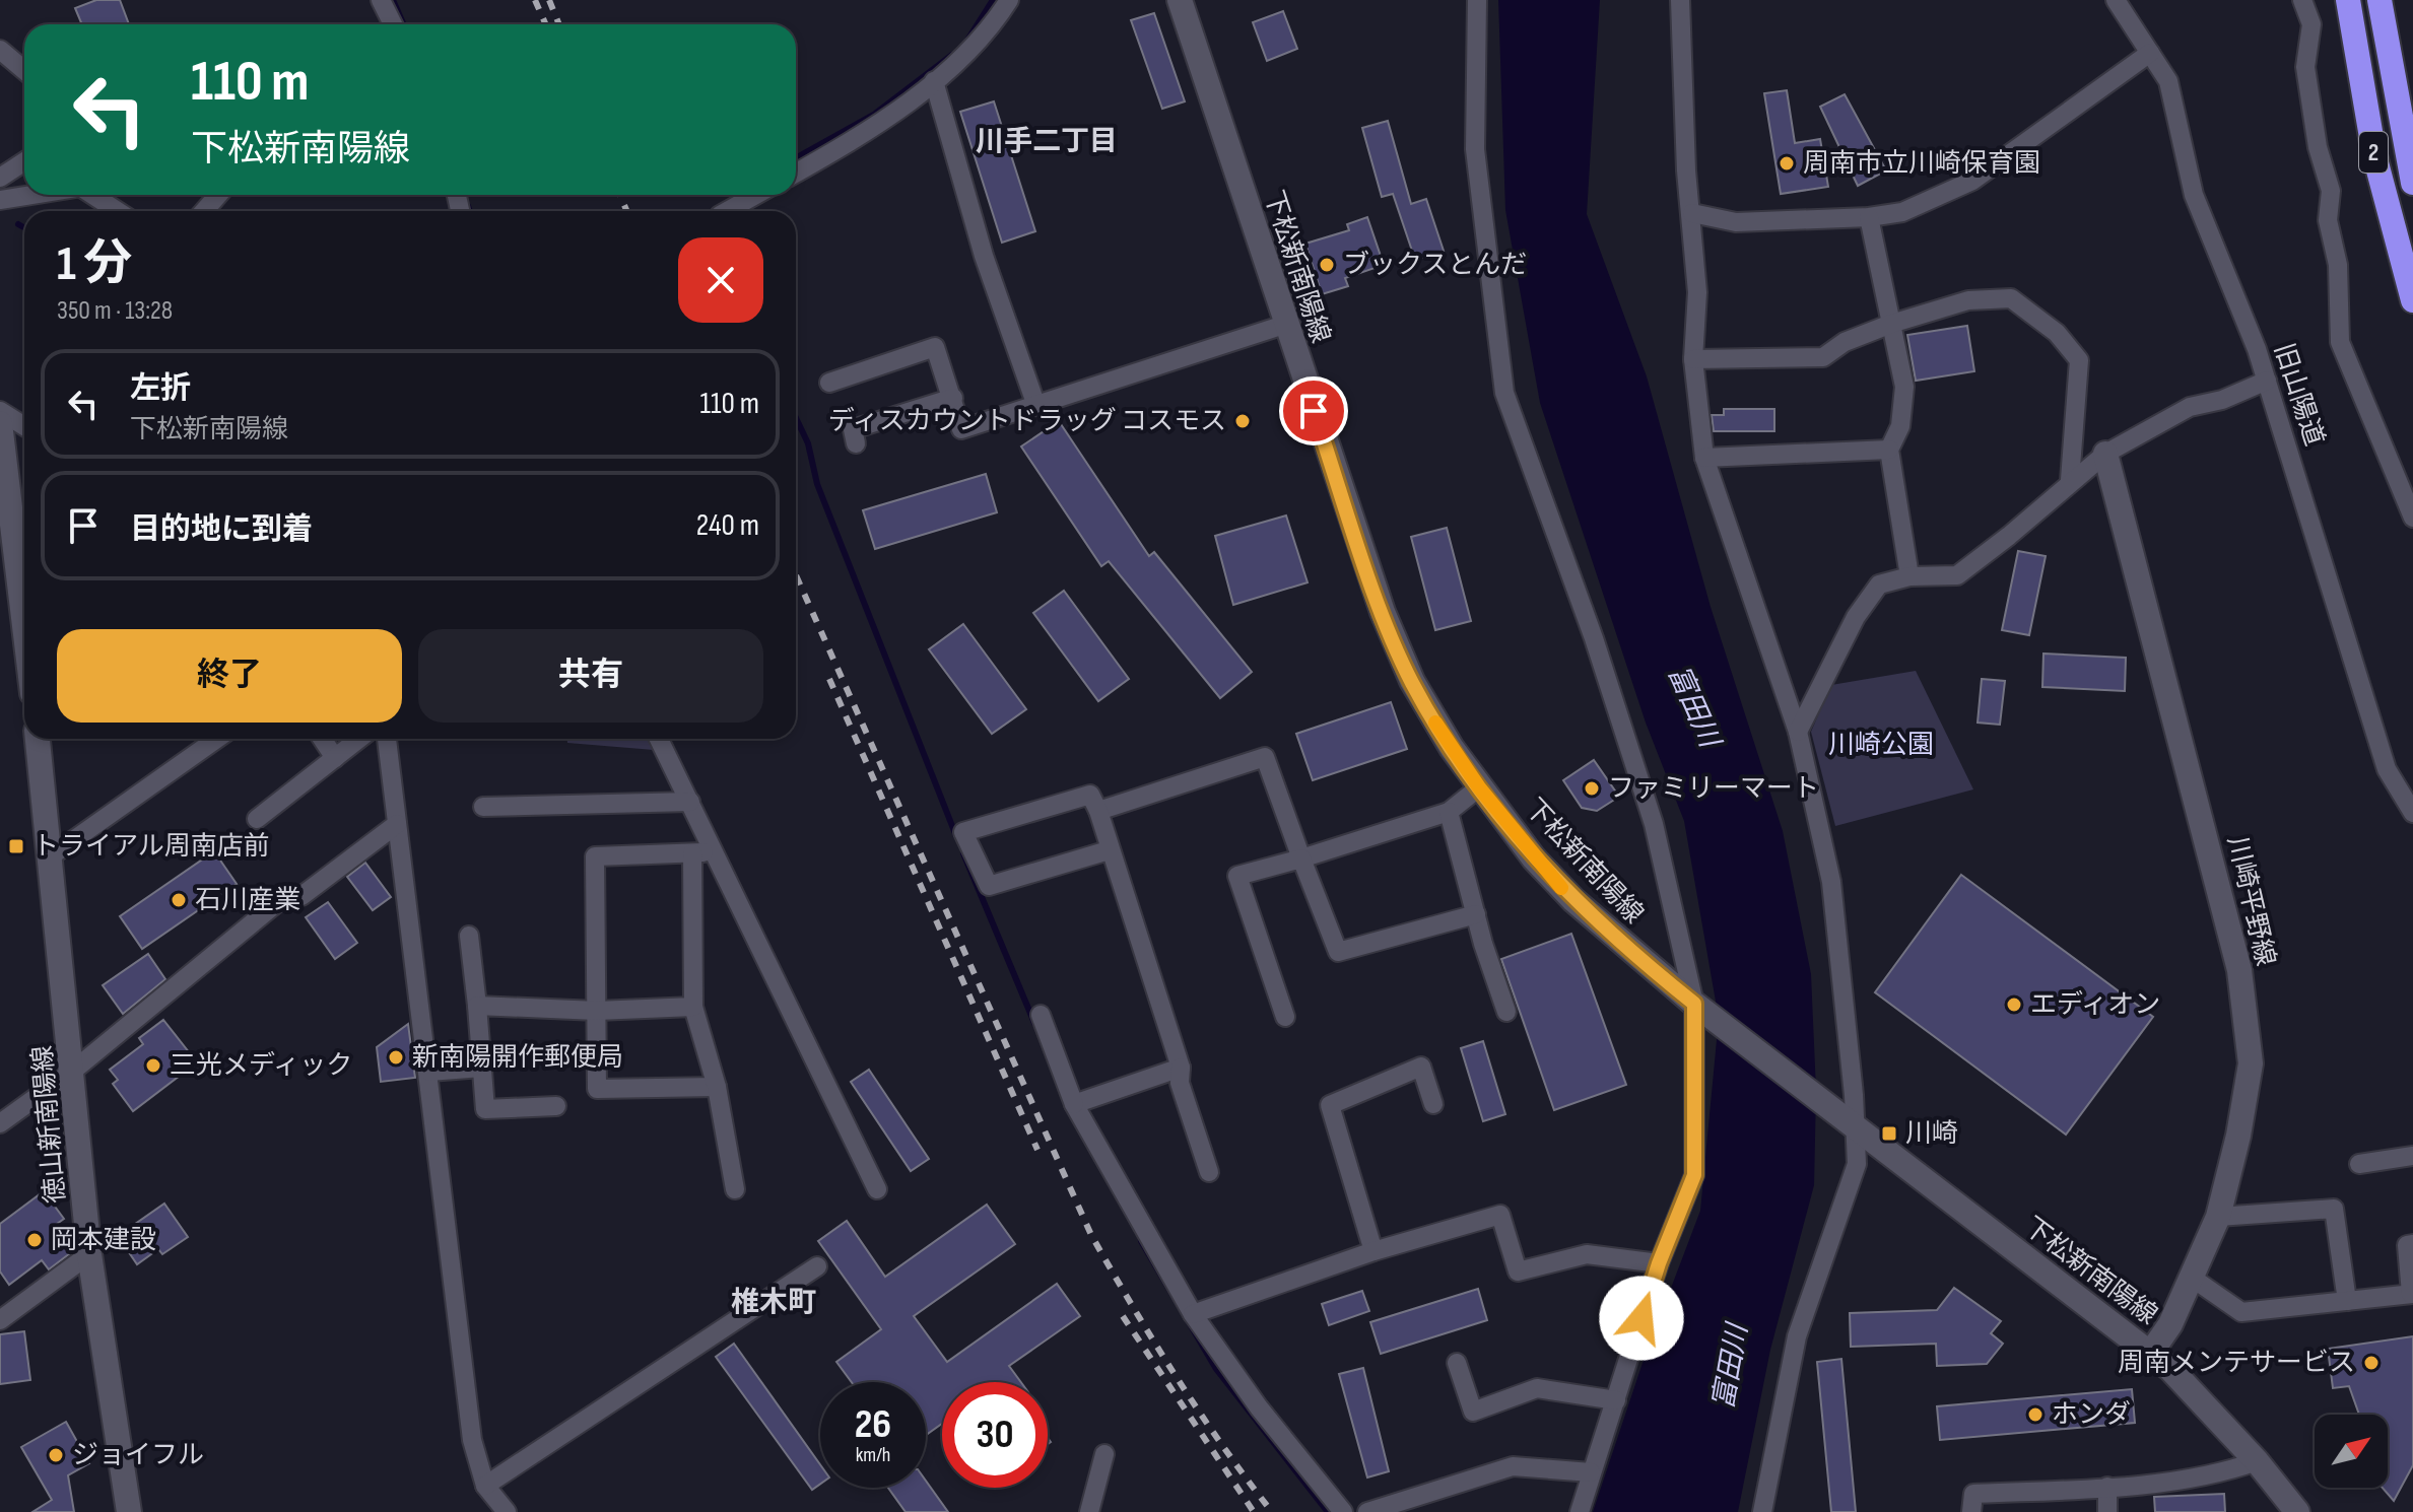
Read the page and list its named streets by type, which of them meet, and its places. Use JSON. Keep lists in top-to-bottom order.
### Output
{
  "streets": {
    "highway": ["2"],
    "main road": ["下松新南陽線", "川崎平野線", "徳山新南陽線"],
    "street": ["旧山陽道"]
  },
  "crossings": [
    ["下松新南陽線", "川崎平野線"]
  ],
  "districts": ["川手二丁目", "椎木町"],
  "water": ["富田川"],
  "parks": ["川崎公園"],
  "places": {
    "other": [
      "周南市立川崎保育園",
      "ブックスとんだ",
      "ディスカウントドラッグ コスモス",
      "ファミリーマート",
      "石川産業",
      "エディオン",
      "新南陽開作郵便局",
      "三光メディック",
      "岡本建設",
      "周南メンテサービス",
      "ホンダ",
      "ジョイフル"
    ],
    "transit": ["トライアル周南店前", "川崎"]
  },
  "north": "top right",
  "page": {
    "turn": ["110 m", "下松新南陽線"],
    "heading": ["1 分", "350 m · 13:28"],
    "list": [
      {
        "name": "左折",
        "note": "下松新南陽線",
        "value": "110 m"
      },
      {
        "name": "目的地に到着",
        "value": "240 m"
      }
    ],
    "buttons": ["終了", "共有"],
    "speed": "26 km/h",
    "limit": "30"
  }
}
